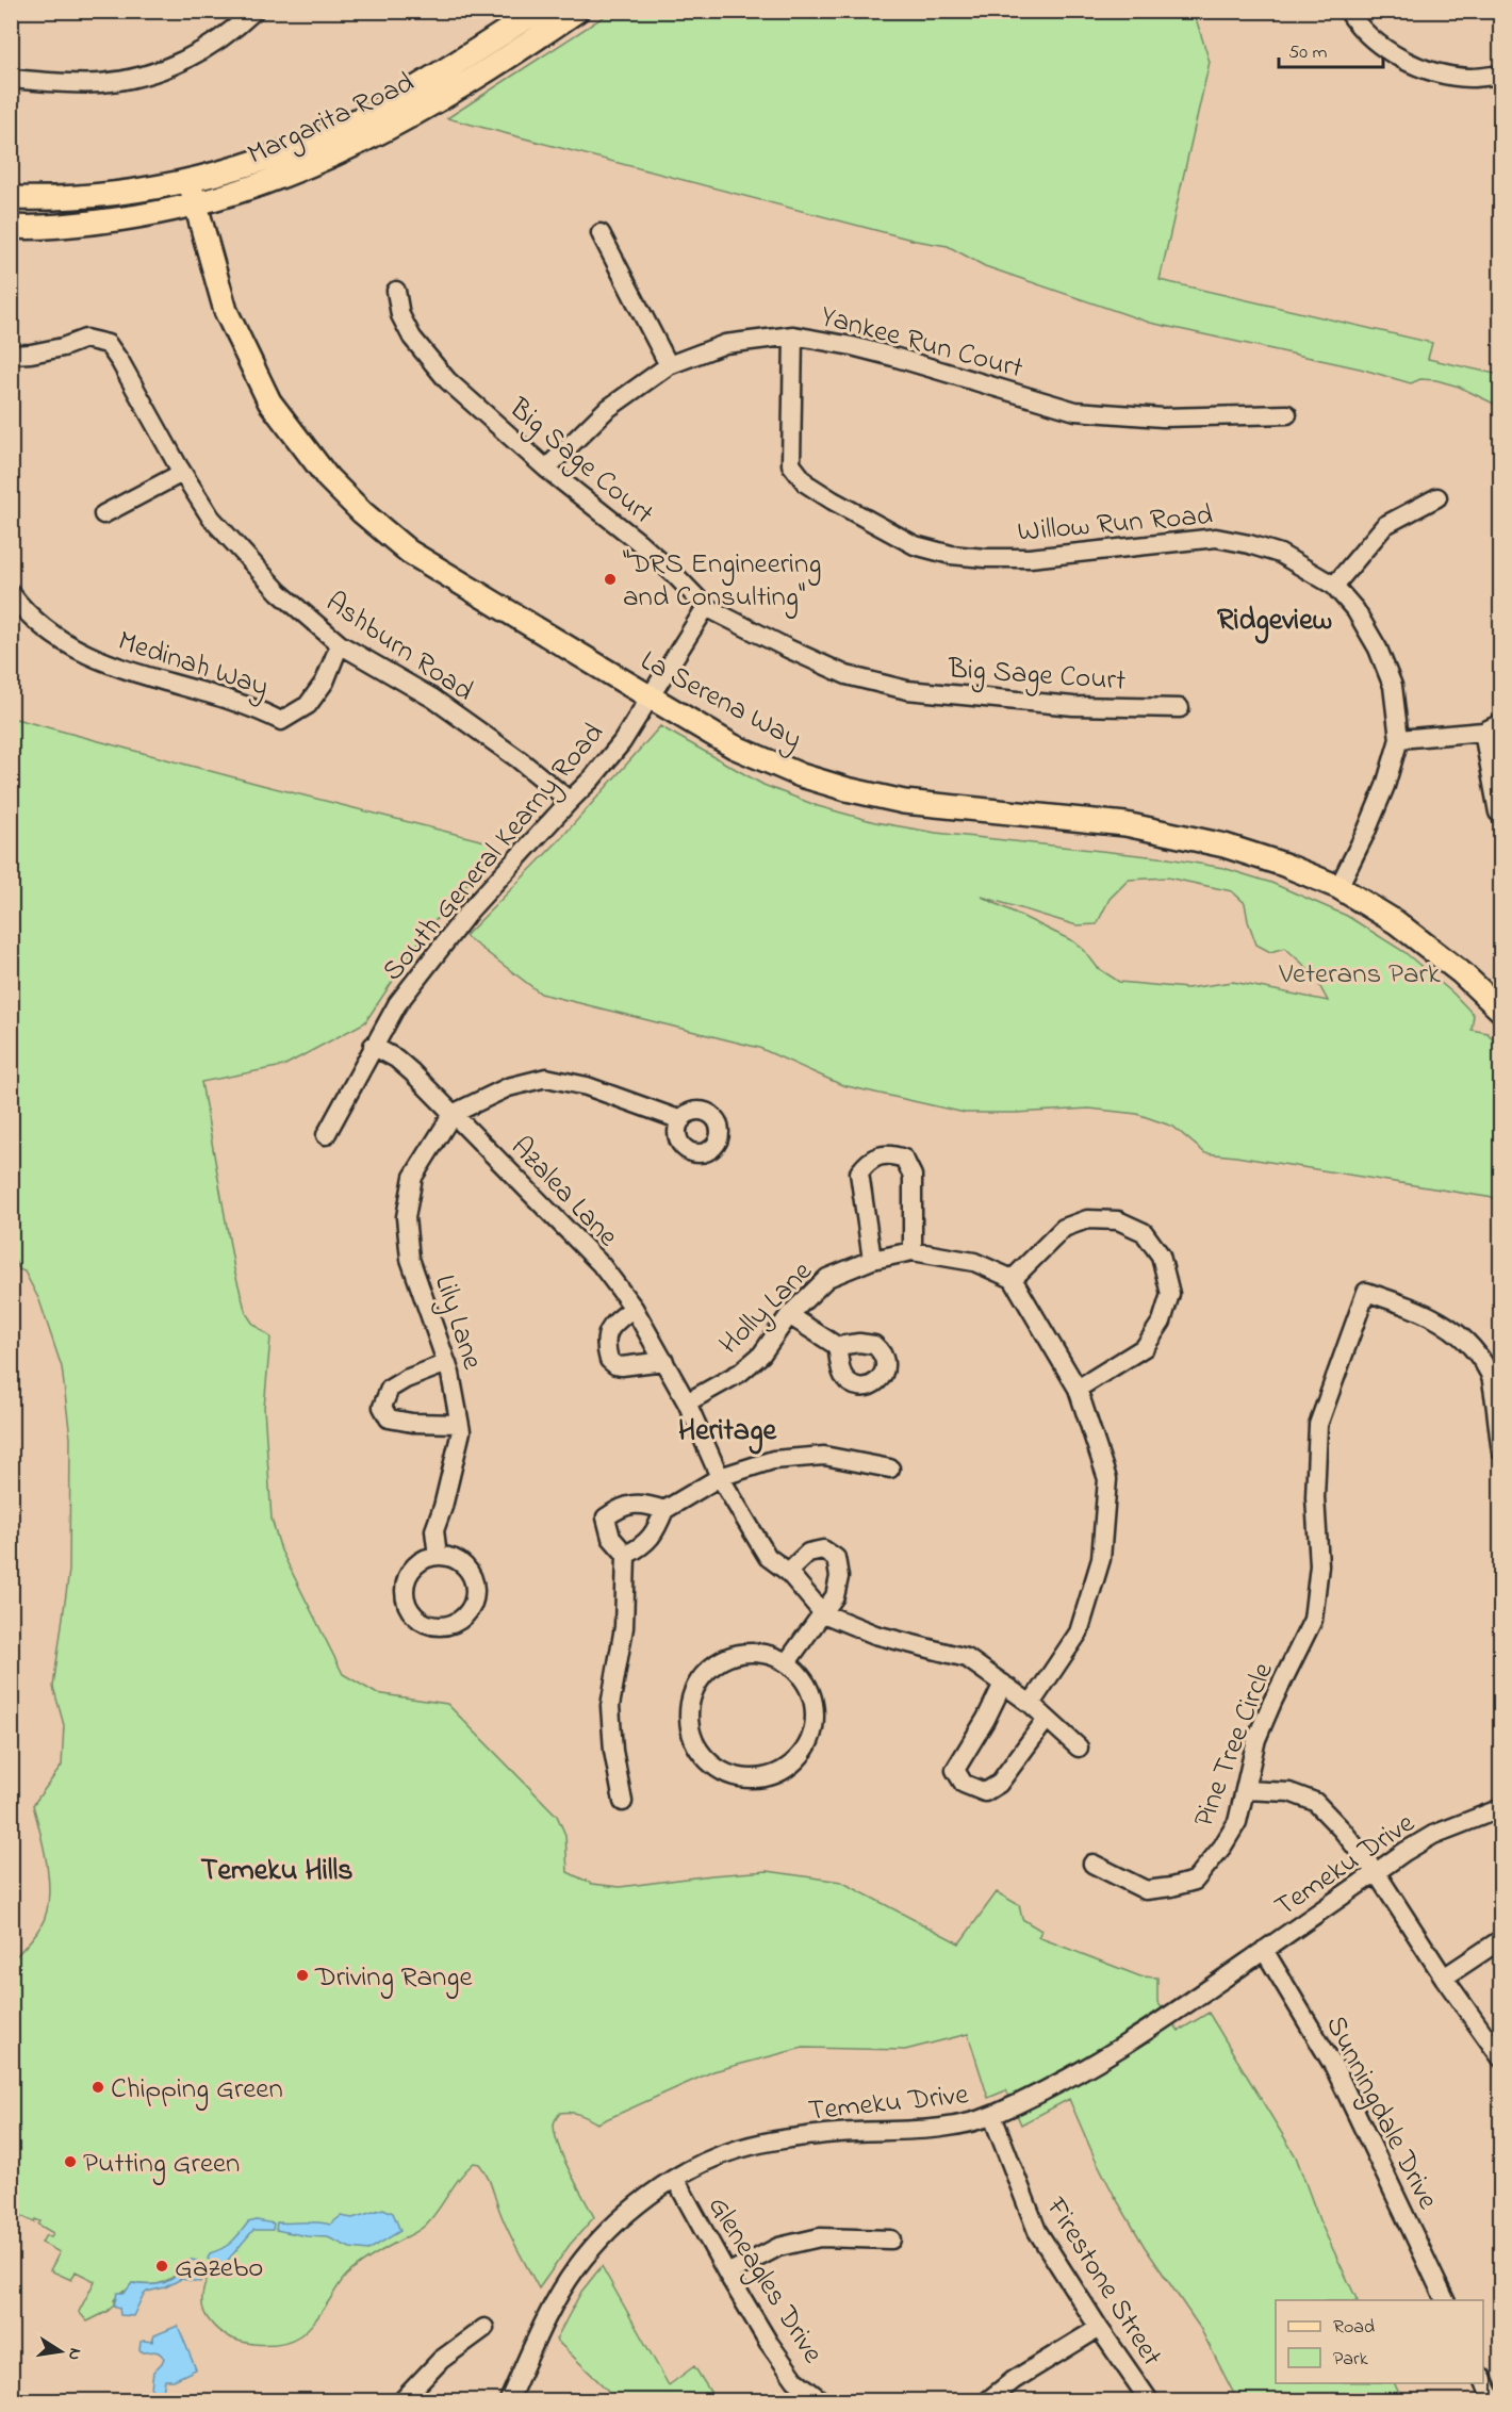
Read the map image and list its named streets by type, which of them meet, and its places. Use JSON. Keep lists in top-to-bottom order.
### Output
{
  "streets": {
    "main road": ["Margarita Road", "La Serena Way"],
    "street": [
      "Yankee Run Court",
      "Big Sage Court",
      "Willow Run Road",
      "Ashburn Road",
      "Medinah Way",
      "South General Kearny Road",
      "Azalea Lane",
      "Holly Lane",
      "Lily Lane",
      "Pine Tree Circle",
      "Temeku Drive",
      "Sunningdale Drive",
      "Gleneagles Drive",
      "Firestone Street"
    ]
  },
  "crossings": [
    ["Margarita Road", "La Serena Way"],
    ["Yankee Run Court", "Big Sage Court"],
    ["Yankee Run Court", "Willow Run Road"],
    ["Big Sage Court", "South General Kearny Road"],
    ["Willow Run Road", "La Serena Way"],
    ["Ashburn Road", "Medinah Way"],
    ["Ashburn Road", "South General Kearny Road"],
    ["La Serena Way", "South General Kearny Road"],
    ["South General Kearny Road", "Azalea Lane"],
    ["Azalea Lane", "Holly Lane"],
    ["Azalea Lane", "Lily Lane"],
    ["Temeku Drive", "Sunningdale Drive"],
    ["Temeku Drive", "Gleneagles Drive"],
    ["Temeku Drive", "Firestone Street"]
  ],
  "districts": ["Ridgeview", "Heritage", "Temeku Hills"],
  "parks": ["Veterans Park"],
  "places": [
    "\"DRS Engineering and Consulting\"",
    "Driving Range",
    "Chipping Green",
    "Putting Green",
    "Gazebo"
  ],
  "legend": ["Road", "Park"],
  "scale_bar": "50 m",
  "north": "right"
}
